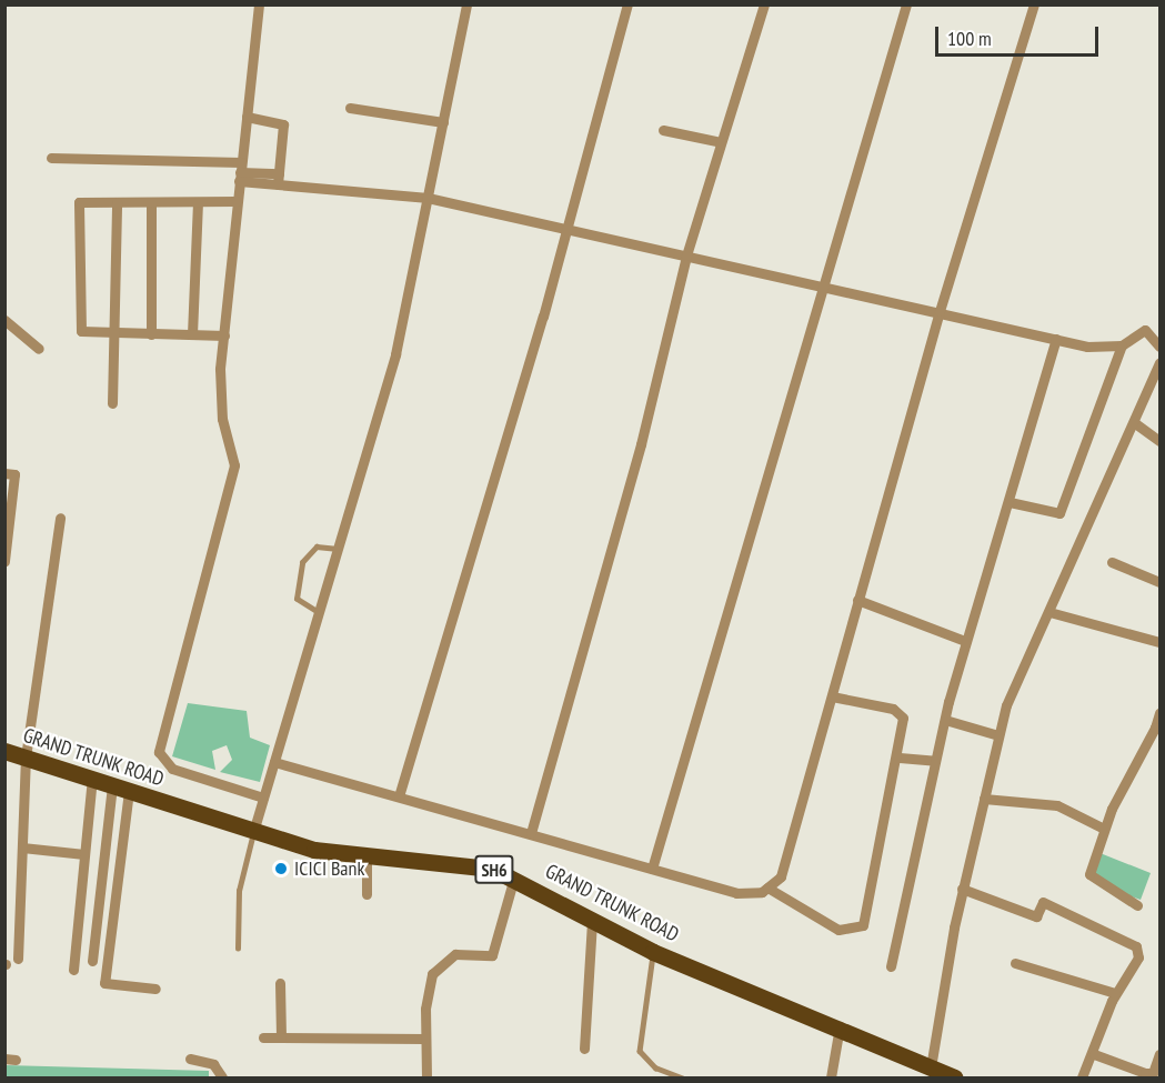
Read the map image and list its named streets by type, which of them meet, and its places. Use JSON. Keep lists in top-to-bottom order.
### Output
{
  "streets": {
    "main road": ["GRAND TRUNK ROAD", "SH6"]
  },
  "places": ["ICICI Bank"],
  "scale_bar": "100 m"
}
